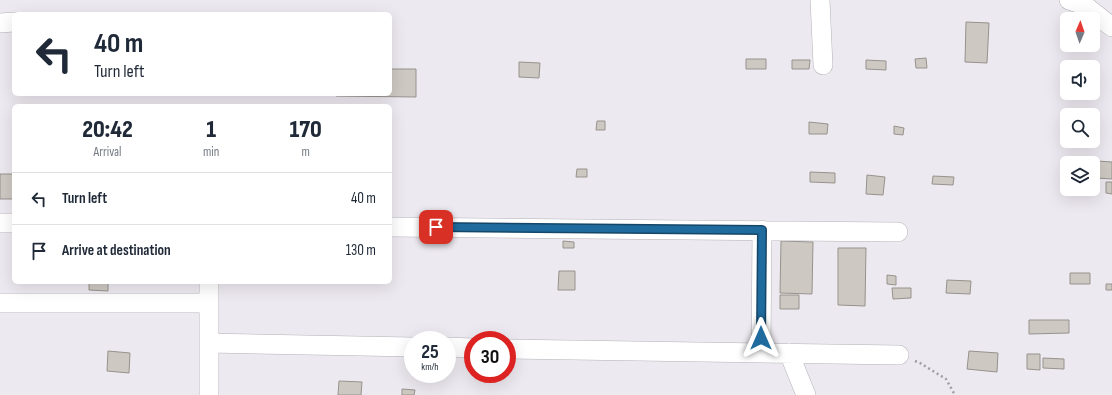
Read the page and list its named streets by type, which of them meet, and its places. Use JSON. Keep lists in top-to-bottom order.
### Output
{
  "north": "top",
  "page": {
    "turn": ["40 m", "Turn left"],
    "eta": [
      "20:42",
      "Arrival",
      "1",
      "min",
      "170",
      "m"
    ],
    "list": [
      {
        "name": "Turn left",
        "value": "40 m"
      },
      {
        "name": "Arrive at destination",
        "value": "130 m"
      }
    ],
    "speed": "25 km/h",
    "limit": "30"
  }
}
